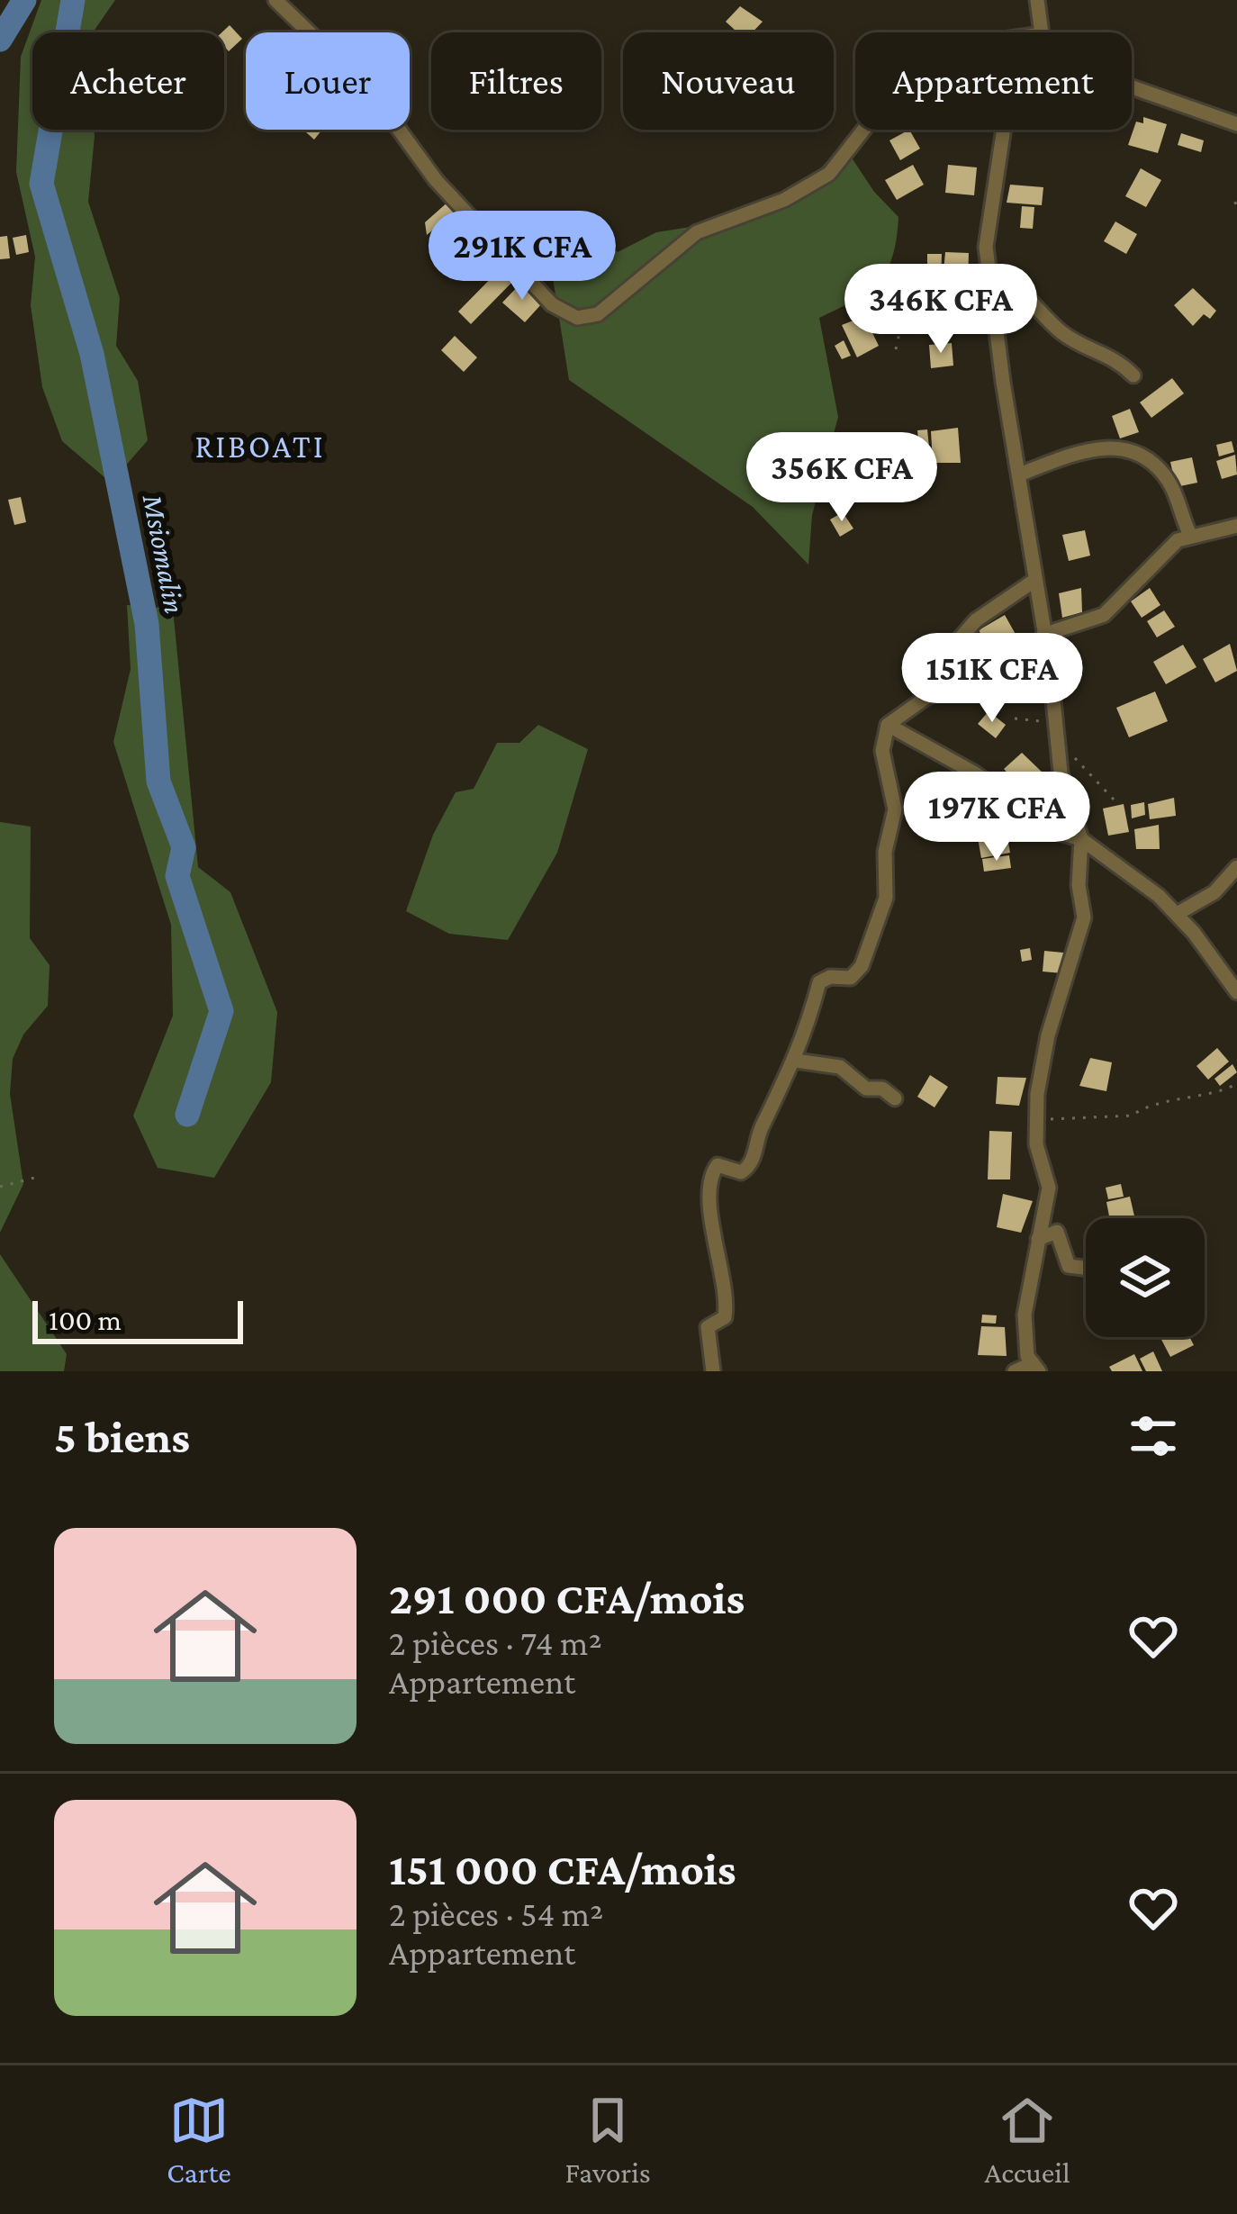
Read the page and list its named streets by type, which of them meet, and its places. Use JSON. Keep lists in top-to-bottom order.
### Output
{
  "districts": ["RIBOATI"],
  "water": ["Msiomalin"],
  "scale_bar": "100 m",
  "page": {
    "chip": [
      "Acheter",
      "Louer",
      "Filtres",
      "Nouveau",
      "Appartement"
    ],
    "price": [
      "291K CFA",
      "346K CFA",
      "356K CFA",
      "151K CFA",
      "197K CFA"
    ],
    "scale": "100 m",
    "heading": "5 biens",
    "list": [
      {
        "name": "291 000 CFA/mois",
        "note": "2 pièces · 74 m² · Appartement"
      },
      {
        "name": "151 000 CFA/mois",
        "note": "2 pièces · 54 m² · Appartement"
      }
    ],
    "tabs": ["Carte", "Favoris", "Accueil"]
  }
}
